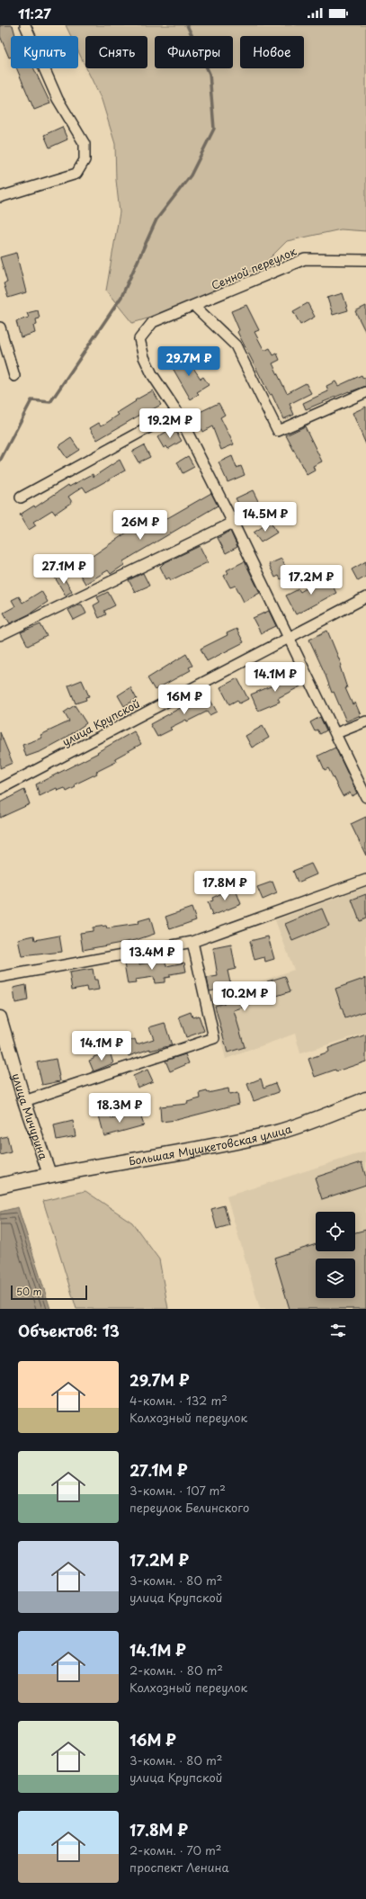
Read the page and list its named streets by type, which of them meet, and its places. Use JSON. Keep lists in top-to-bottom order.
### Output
{
  "streets": {
    "main road": ["Большая Мушкетовская улица"],
    "street": ["Сенной переулок", "улица Крупской", "улица Мичурина"]
  },
  "crossings": [
    ["улица Мичурина", "Большая Мушкетовская улица"]
  ],
  "scale_bar": "50 m",
  "page": {
    "status": "11:27",
    "chip": [
      "Купить",
      "Снять",
      "Фильтры",
      "Новое"
    ],
    "price": [
      "29.7M ₽",
      "19.2M ₽",
      "14.5M ₽",
      "26M ₽",
      "27.1M ₽",
      "17.2M ₽",
      "14.1M ₽",
      "16M ₽",
      "17.8M ₽",
      "13.4M ₽",
      "10.2M ₽",
      "14.1M ₽",
      "18.3M ₽"
    ],
    "scale": "50 m",
    "heading": "Объектов: 13",
    "list": [
      {
        "name": "29.7M ₽",
        "note": "4-комн. · 132 m² · Колхозный переулок"
      },
      {
        "name": "27.1M ₽",
        "note": "3-комн. · 107 m² · переулок Белинского"
      },
      {
        "name": "17.2M ₽",
        "note": "3-комн. · 80 m² · улица Крупской"
      },
      {
        "name": "14.1M ₽",
        "note": "2-комн. · 80 m² · Колхозный переулок"
      },
      {
        "name": "16M ₽",
        "note": "3-комн. · 80 m² · улица Крупской"
      },
      {
        "name": "17.8M ₽",
        "note": "2-комн. · 70 m² · проспект Ленина"
      }
    ]
  }
}
